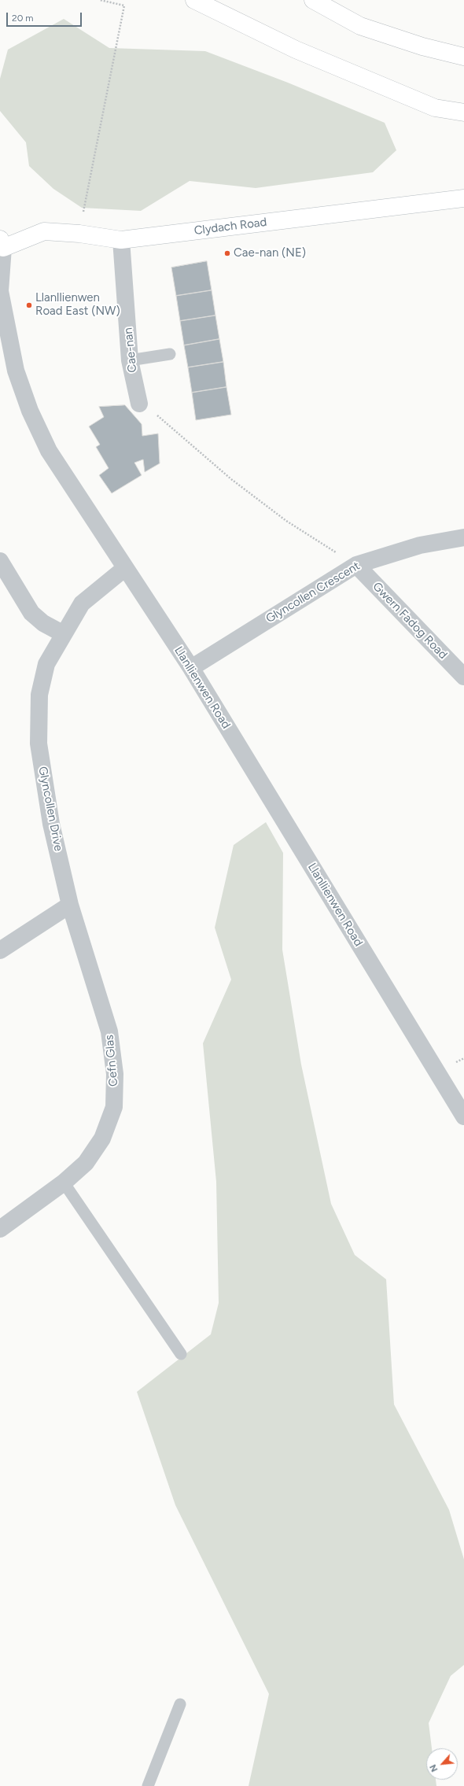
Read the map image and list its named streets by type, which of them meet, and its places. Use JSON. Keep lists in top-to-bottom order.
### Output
{
  "streets": {
    "main road": ["Clydach Road"],
    "street": [
      "Cae-nan",
      "Glyncollen Crescent",
      "Gwern Fadog Road",
      "Llanllienwen Road",
      "Glyncollen Drive",
      "Cefn Glas"
    ]
  },
  "crossings": [
    ["Clydach Road", "Cae-nan"],
    ["Clydach Road", "Llanllienwen Road"],
    ["Glyncollen Crescent", "Gwern Fadog Road"],
    ["Glyncollen Crescent", "Llanllienwen Road"],
    ["Llanllienwen Road", "Glyncollen Drive"],
    ["Glyncollen Drive", "Cefn Glas"]
  ],
  "places": ["Cae-nan (NE)", "Llanllienwen Road East (NW)"],
  "scale_bar": "20 m",
  "north": "bottom left"
}
